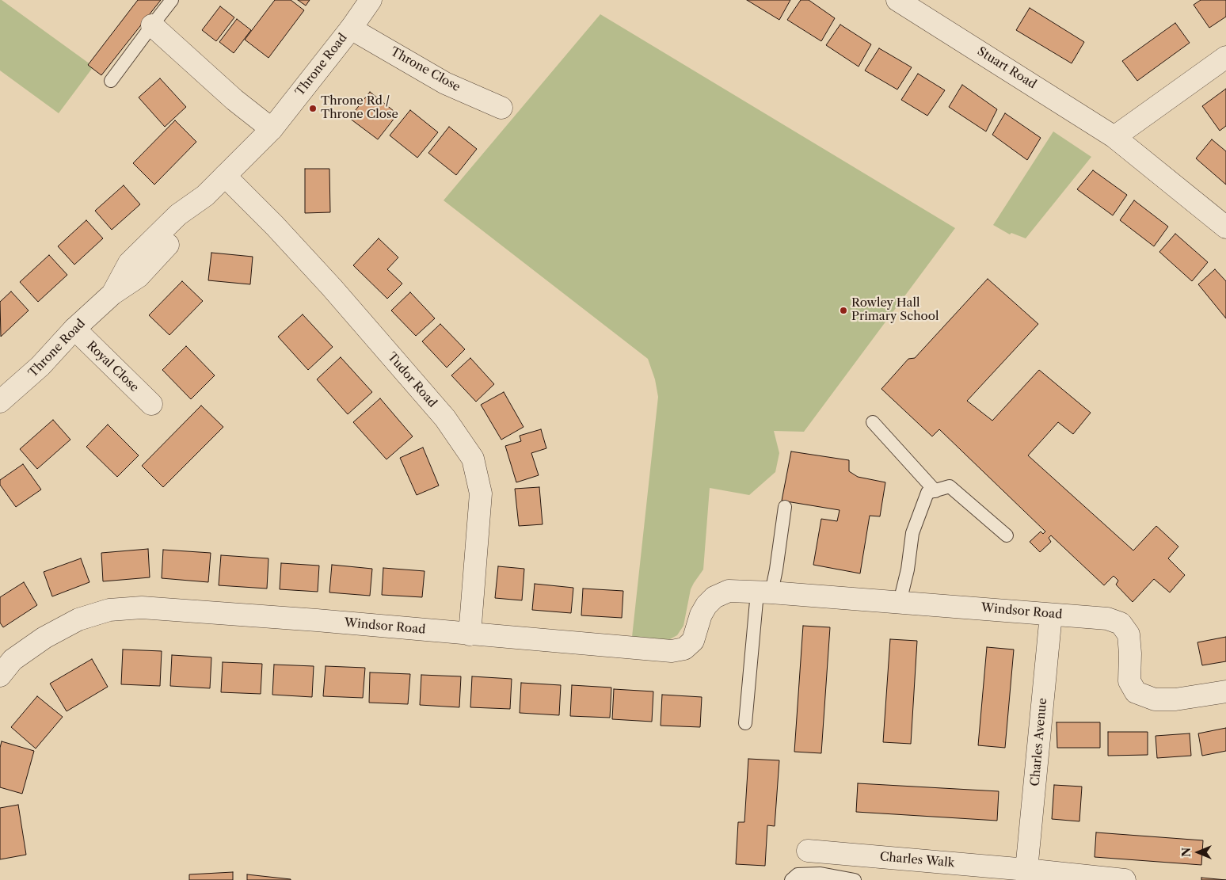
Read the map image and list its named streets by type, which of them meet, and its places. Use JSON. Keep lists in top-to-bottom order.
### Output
{
  "streets": {
    "street": [
      "Throne Road",
      "Stuart Road",
      "Throne Close",
      "Royal Close",
      "Tudor Road",
      "Windsor Road",
      "Charles Avenue",
      "Charles Walk"
    ]
  },
  "crossings": [
    ["Throne Road", "Throne Close"],
    ["Throne Road", "Royal Close"],
    ["Throne Road", "Tudor Road"],
    ["Tudor Road", "Windsor Road"],
    ["Windsor Road", "Charles Avenue"],
    ["Charles Avenue", "Charles Walk"]
  ],
  "places": ["Throne Rd / Throne Close", "Rowley Hall Primary School"],
  "north": "left"
}
